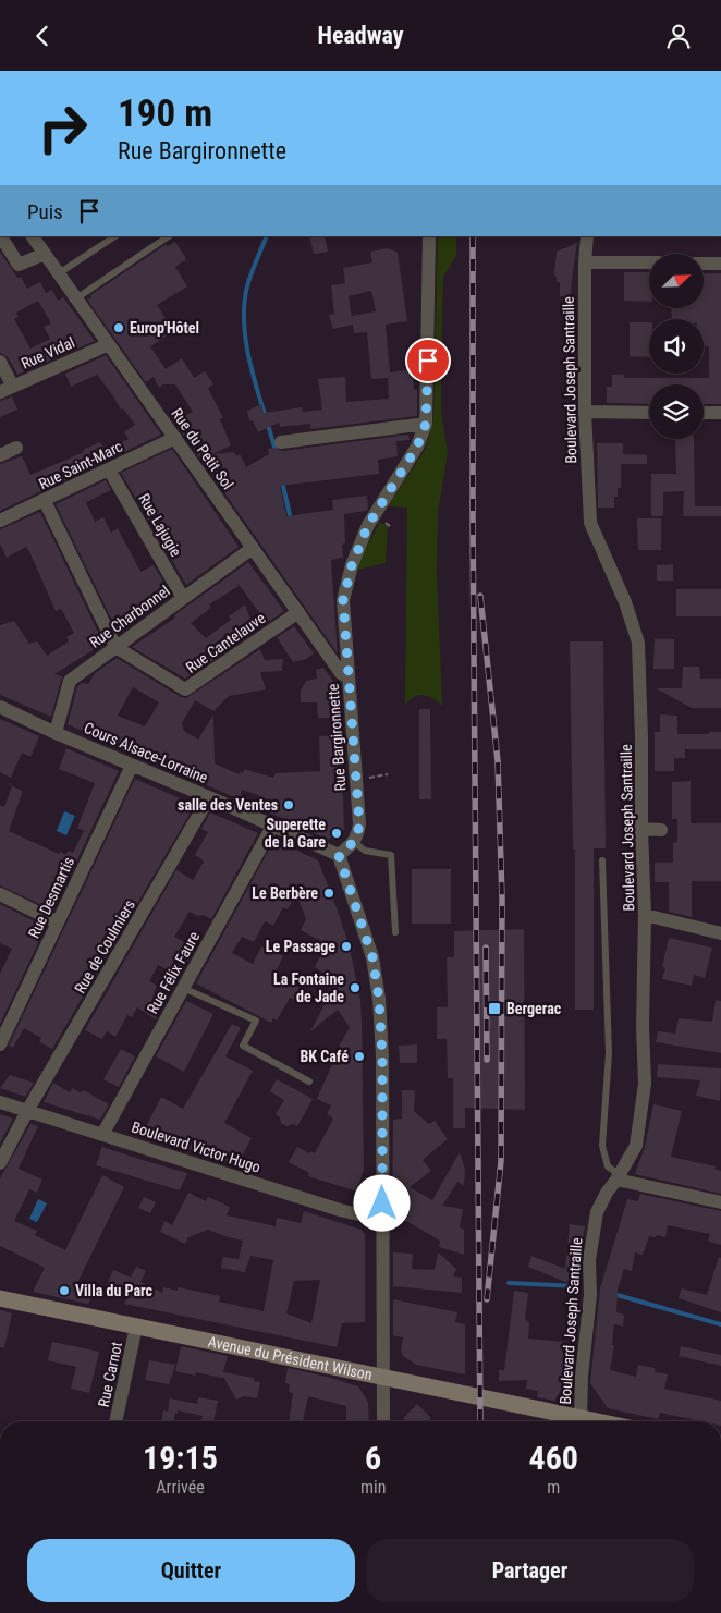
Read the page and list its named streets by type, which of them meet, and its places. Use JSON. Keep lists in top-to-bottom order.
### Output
{
  "streets": {
    "main road": ["Avenue du Président Wilson"],
    "street": [
      "Rue Vidal",
      "Boulevard Joseph Santraille",
      "Rue du Petit Sol",
      "Rue Saint-Marc",
      "Rue Lajugie",
      "Rue Charbonnel",
      "Rue Cantelauve",
      "Rue Bargironnette",
      "Cours Alsace-Lorraine",
      "Rue Desmartis",
      "Rue de Coulmiers",
      "Rue Félix Faure",
      "Boulevard Victor Hugo",
      "Rue Carnot"
    ]
  },
  "crossings": [
    ["Rue Vidal", "Rue du Petit Sol"],
    ["Rue du Petit Sol", "Rue Saint-Marc"],
    ["Rue du Petit Sol", "Rue Charbonnel"],
    ["Rue du Petit Sol", "Rue Cantelauve"],
    ["Rue du Petit Sol", "Rue Bargironnette"],
    ["Rue Saint-Marc", "Rue Lajugie"],
    ["Rue Lajugie", "Rue Charbonnel"],
    ["Rue Charbonnel", "Rue Cantelauve"],
    ["Rue Charbonnel", "Cours Alsace-Lorraine"],
    ["Cours Alsace-Lorraine", "Rue Desmartis"],
    ["Cours Alsace-Lorraine", "Rue de Coulmiers"],
    ["Cours Alsace-Lorraine", "Rue Félix Faure"],
    ["Rue de Coulmiers", "Boulevard Victor Hugo"],
    ["Rue Félix Faure", "Boulevard Victor Hugo"],
    ["Avenue du Président Wilson", "Rue Carnot"]
  ],
  "places": {
    "other": [
      "Europ'Hôtel",
      "salle des Ventes",
      "Superette de la Gare",
      "Le Berbère",
      "Le Passage",
      "La Fontaine de Jade",
      "BK Café",
      "Villa du Parc"
    ],
    "transit": ["Bergerac"]
  },
  "north": "top right",
  "page": {
    "header": "Headway",
    "turn": ["190 m", "Rue Bargironnette"],
    "then": "Puis",
    "eta": [
      "19:15",
      "Arrivée",
      "6",
      "min",
      "460",
      "m"
    ],
    "buttons": ["Quitter", "Partager"]
  }
}
